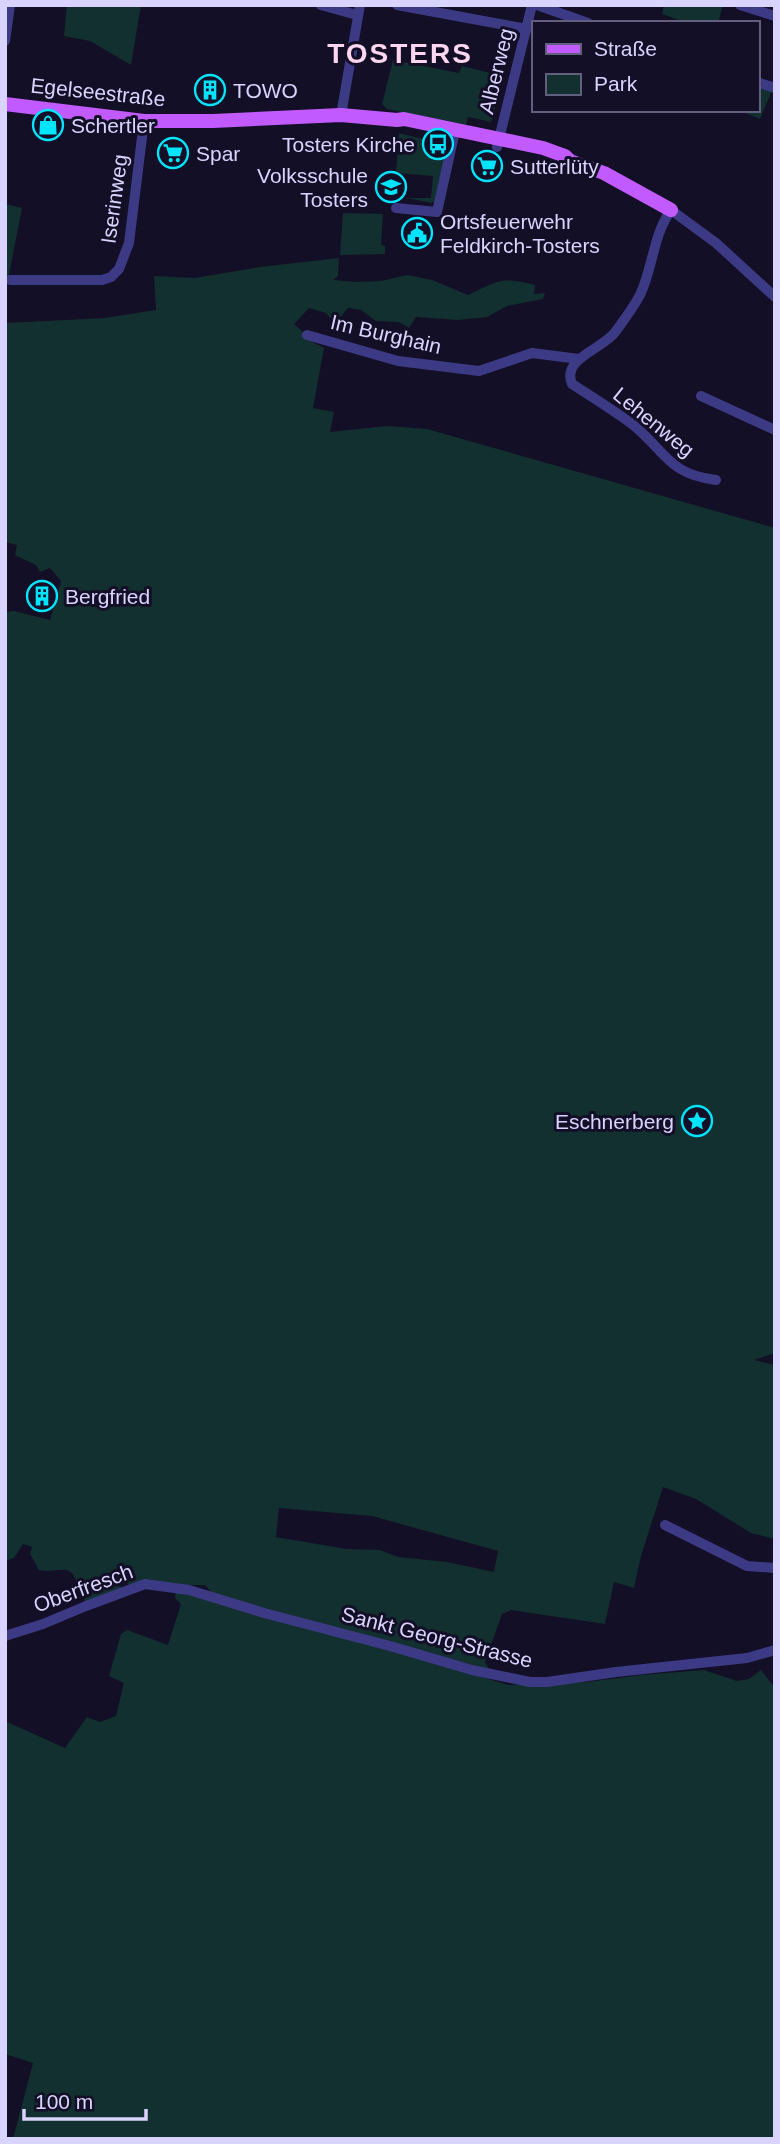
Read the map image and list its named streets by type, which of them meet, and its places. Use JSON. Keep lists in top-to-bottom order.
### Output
{
  "streets": {
    "main road": ["Egelseestraße"],
    "street": [
      "Alberweg",
      "Iserinweg",
      "Im Burghain",
      "Lehenweg",
      "Oberfresch",
      "Sankt Georg-Strasse"
    ]
  },
  "crossings": [
    ["Alberweg", "Egelseestraße"],
    ["Egelseestraße", "Iserinweg"],
    ["Im Burghain", "Lehenweg"],
    ["Oberfresch", "Sankt Georg-Strasse"]
  ],
  "districts": ["TOSTERS"],
  "places": {
    "building": ["TOWO", "Bergfried"],
    "shop": ["Schertler"],
    "bus stop": ["Tosters Kirche"],
    "supermarket": ["Spar", "Sutterlüty"],
    "school or university": ["Volksschule Tosters"],
    "public building": ["Ortsfeuerwehr Feldkirch-Tosters"],
    "place": ["Eschnerberg"]
  },
  "legend": ["Straße", "Park"],
  "scale_bar": "100 m"
}
